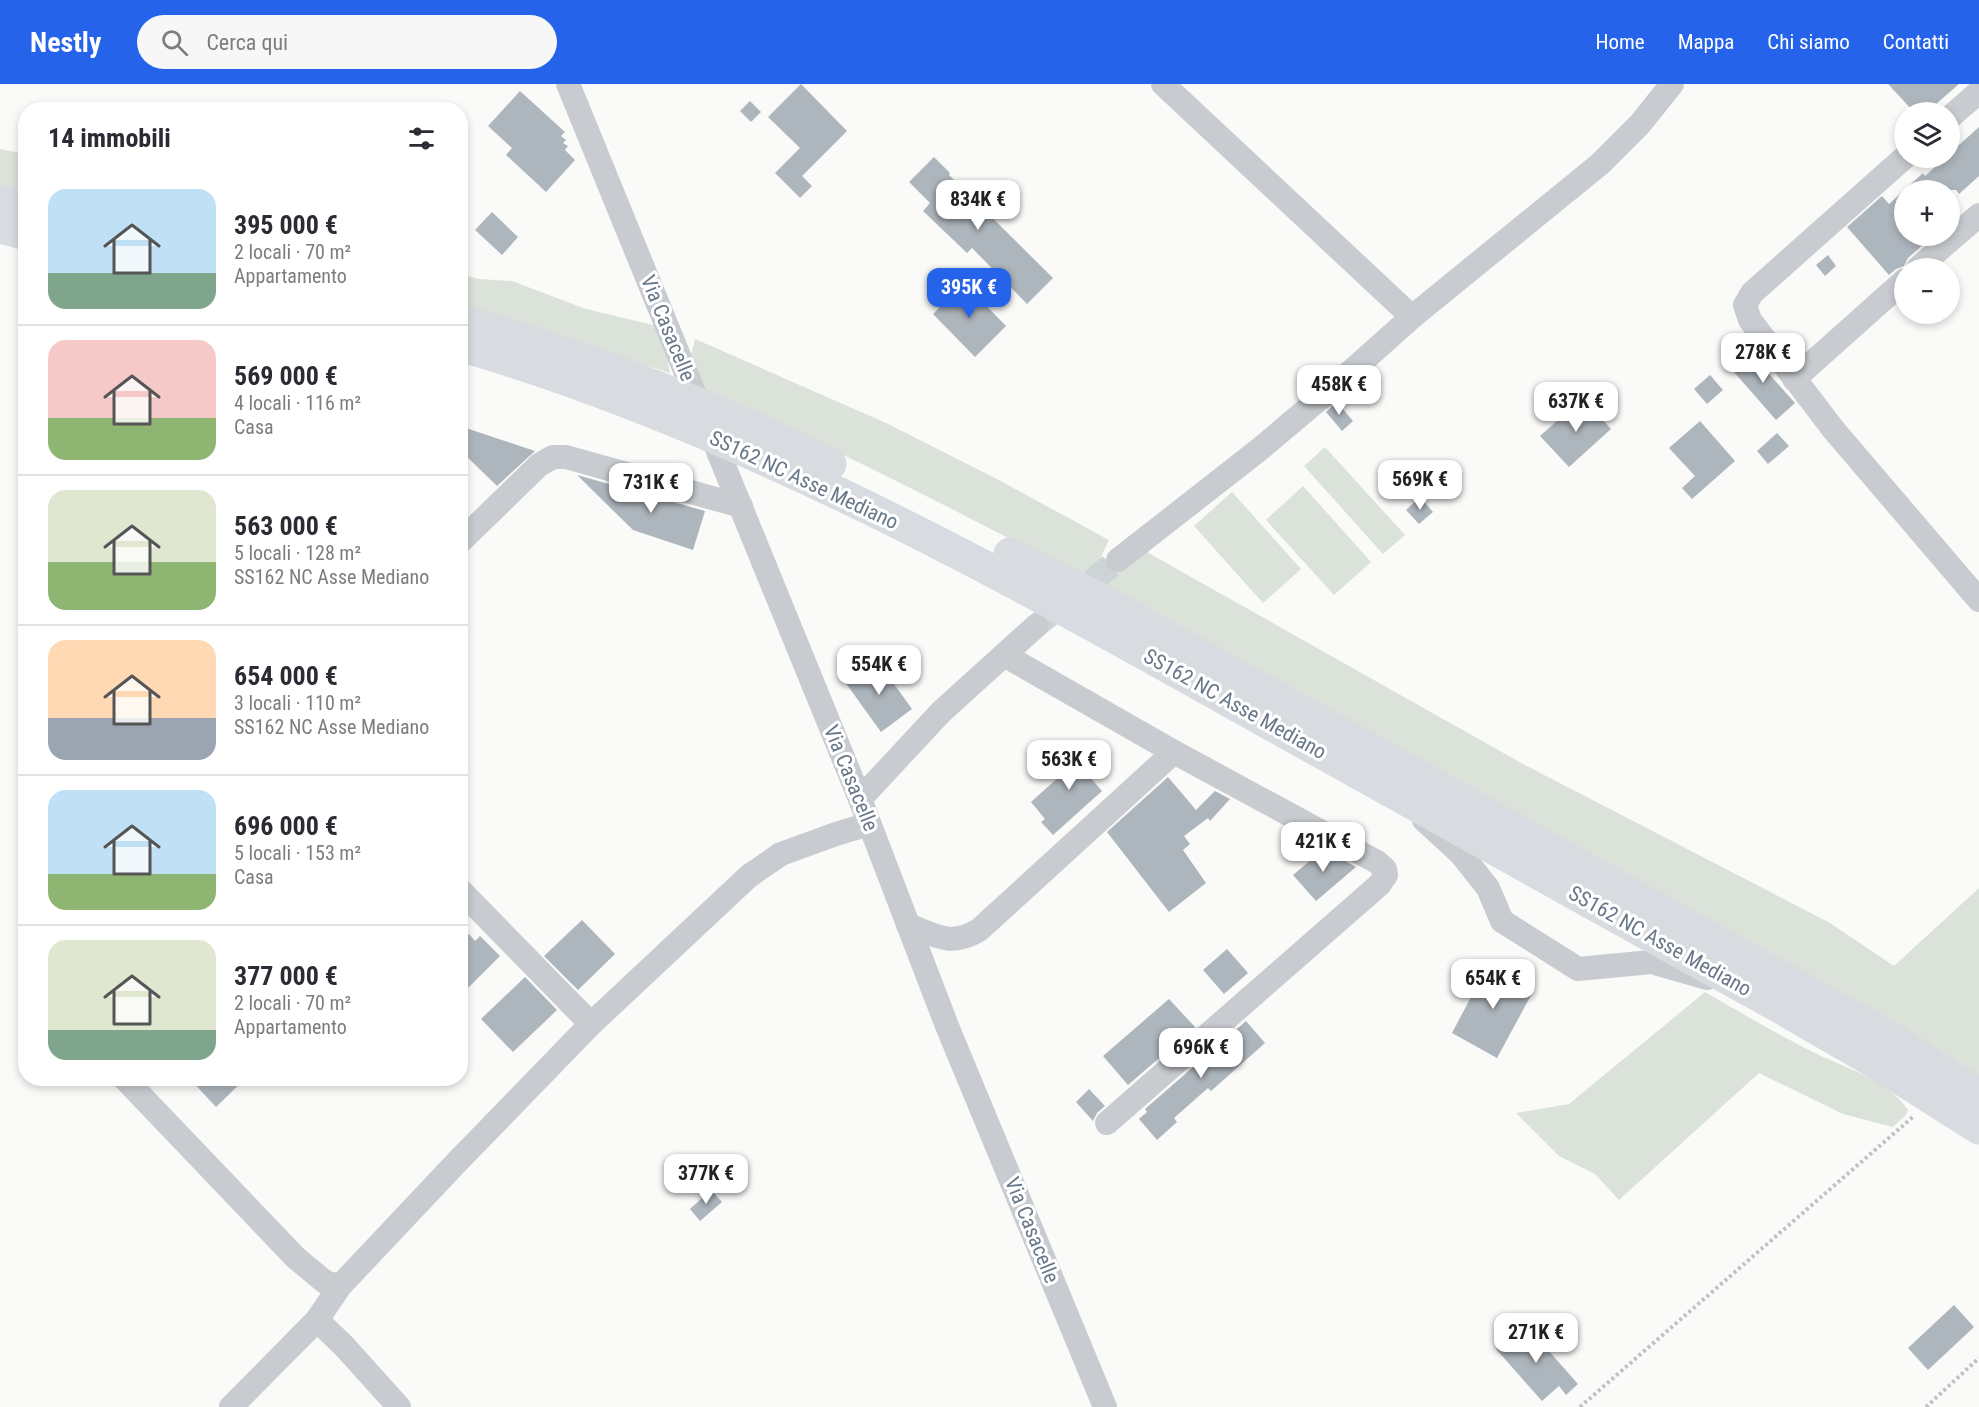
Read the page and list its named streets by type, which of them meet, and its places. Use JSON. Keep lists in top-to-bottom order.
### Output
{
  "streets": {
    "highway": ["SS162 NC Asse Mediano"],
    "street": ["Via Casacelle"]
  },
  "page": {
    "header": "Nestly",
    "search": "Cerca qui",
    "nav": [
      "Home",
      "Mappa",
      "Chi siamo",
      "Contatti"
    ],
    "map_buttons": ["+", "−"],
    "heading": "14 immobili",
    "list": [
      {
        "name": "395 000 €",
        "note": "2 locali · 70 m² · Appartamento"
      },
      {
        "name": "569 000 €",
        "note": "4 locali · 116 m² · Casa"
      },
      {
        "name": "563 000 €",
        "note": "5 locali · 128 m² · SS162 NC Asse Mediano"
      },
      {
        "name": "654 000 €",
        "note": "3 locali · 110 m² · SS162 NC Asse Mediano"
      },
      {
        "name": "696 000 €",
        "note": "5 locali · 153 m² · Casa"
      },
      {
        "name": "377 000 €",
        "note": "2 locali · 70 m² · Appartamento"
      }
    ],
    "price": [
      "834K €",
      "395K €",
      "278K €",
      "458K €",
      "637K €",
      "569K €",
      "731K €",
      "554K €",
      "563K €",
      "421K €",
      "654K €",
      "696K €",
      "377K €",
      "271K €"
    ]
  }
}
